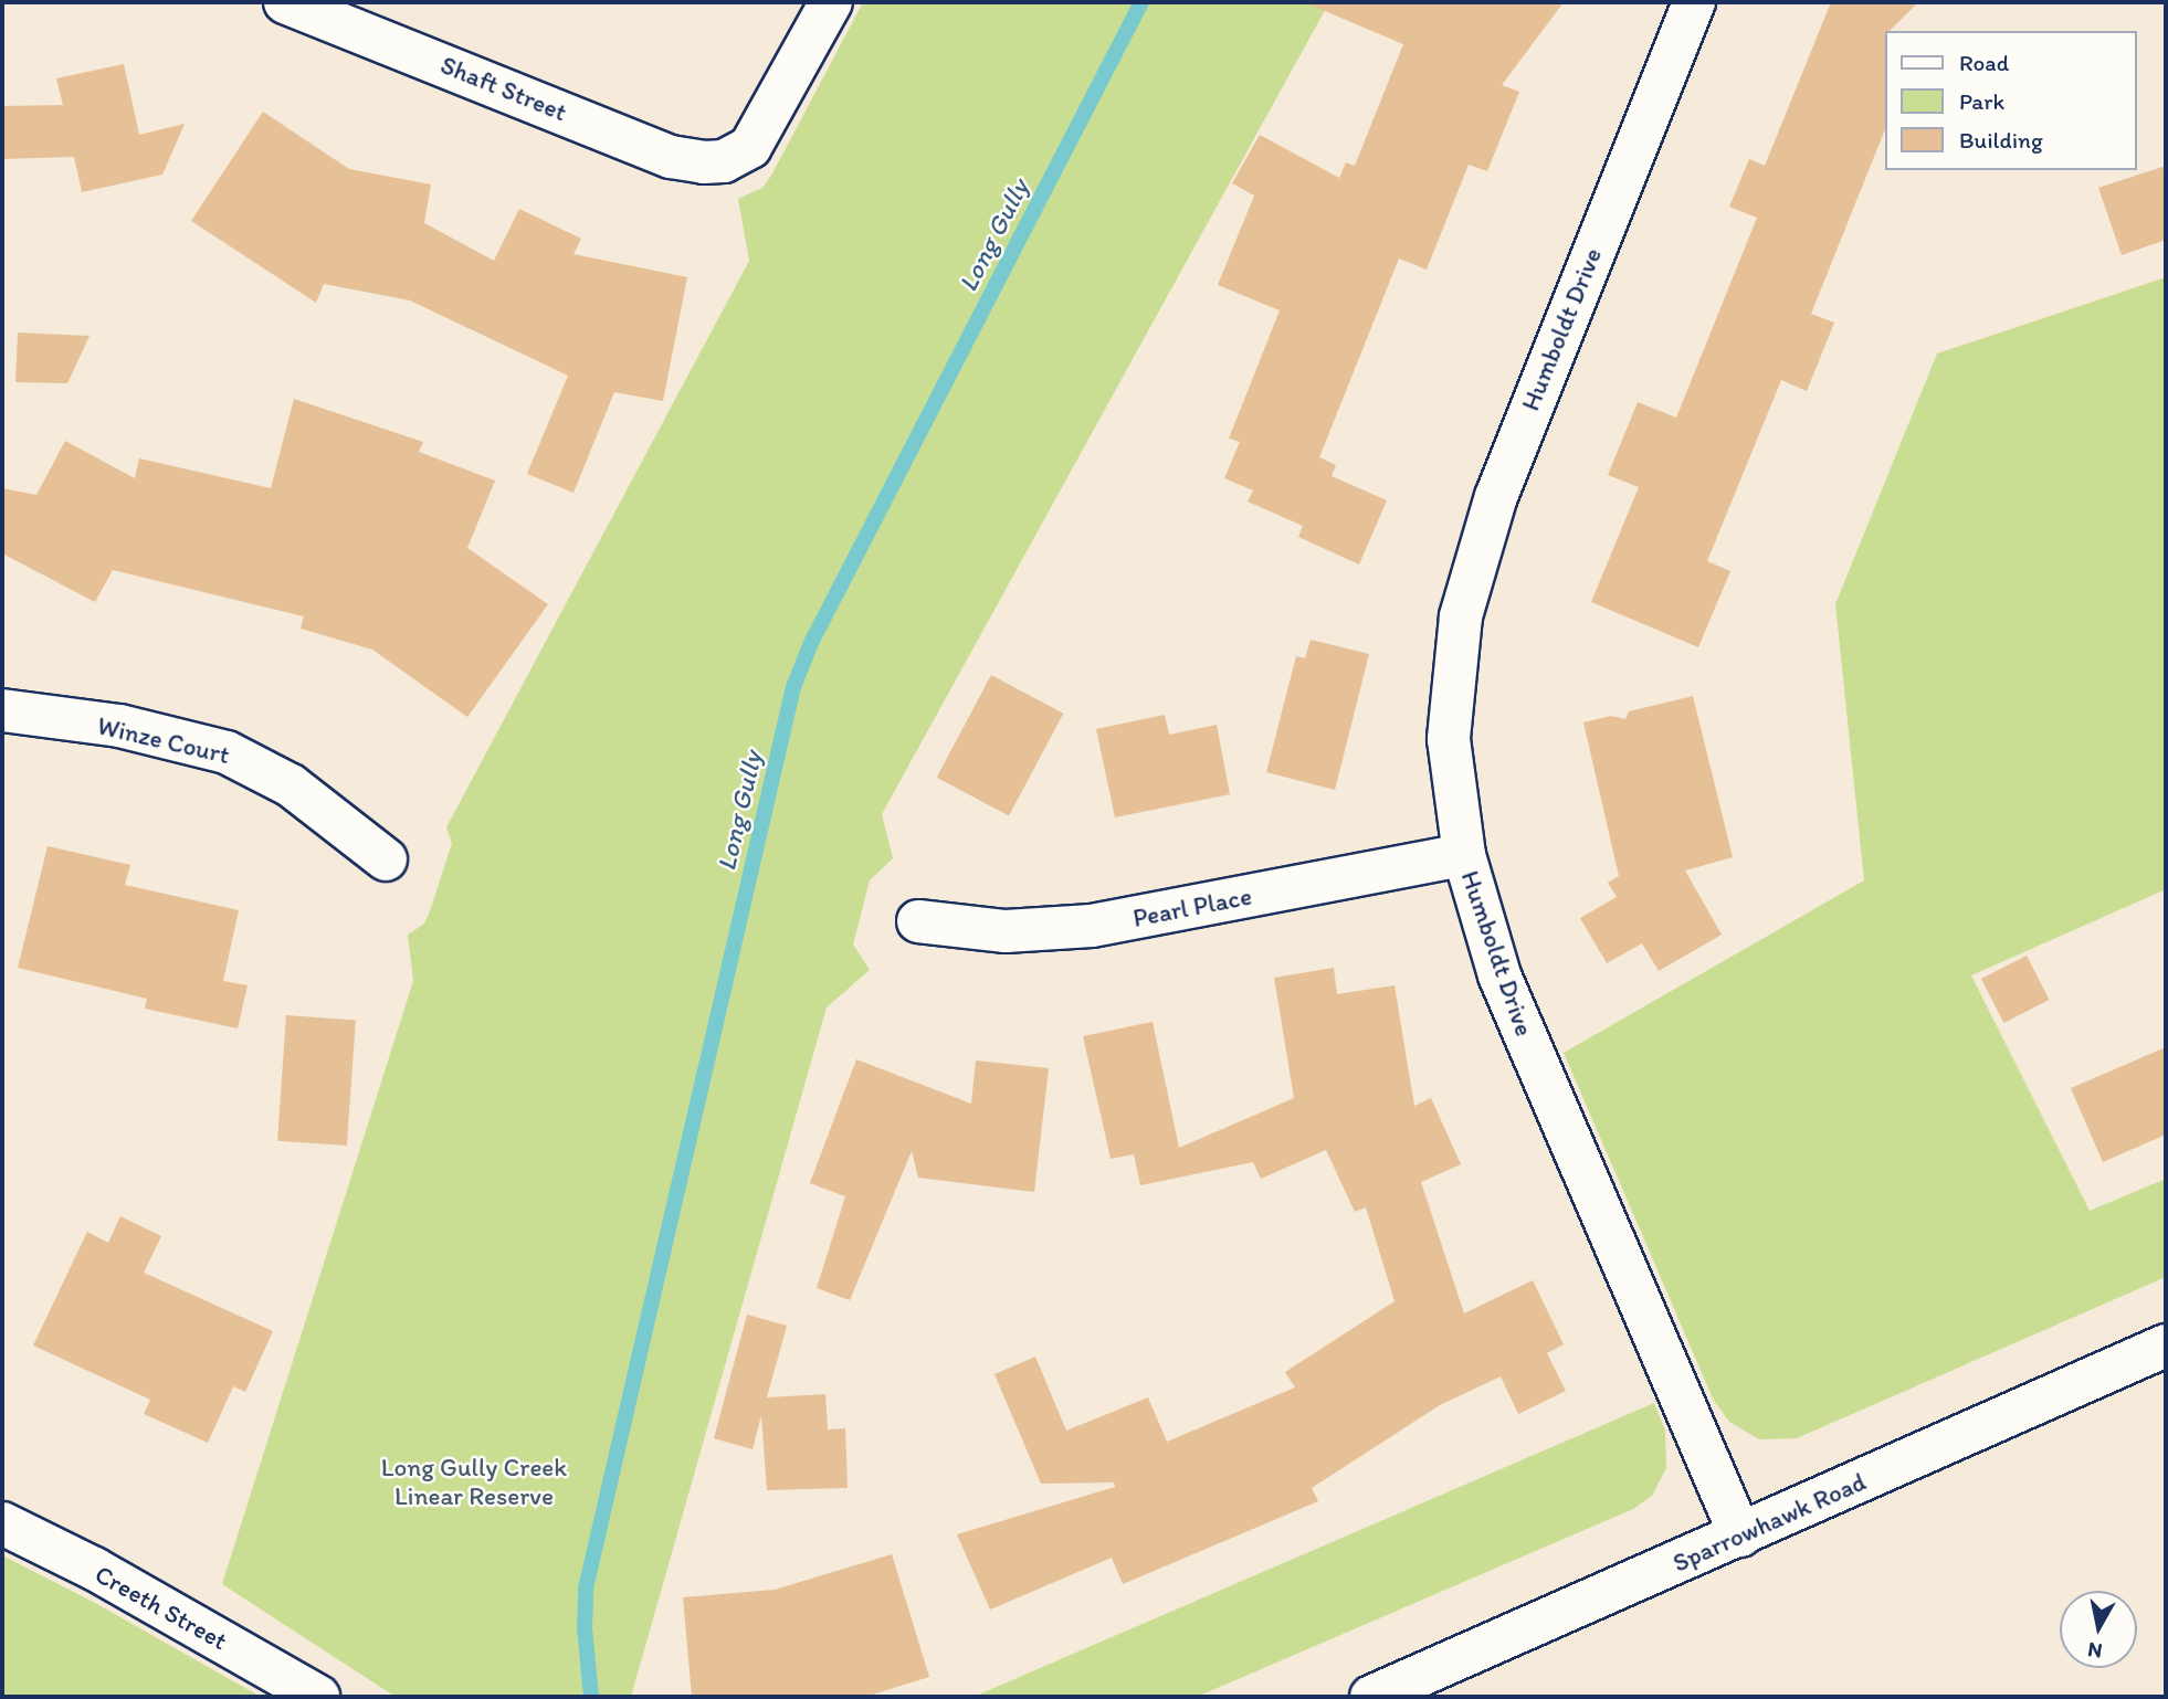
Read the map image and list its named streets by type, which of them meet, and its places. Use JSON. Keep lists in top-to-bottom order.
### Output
{
  "streets": {
    "street": [
      "Shaft Street",
      "Humboldt Drive",
      "Winze Court",
      "Pearl Place",
      "Sparrowhawk Road",
      "Creeth Street"
    ]
  },
  "crossings": [
    ["Humboldt Drive", "Pearl Place"],
    ["Humboldt Drive", "Sparrowhawk Road"]
  ],
  "water": ["Long Gully"],
  "parks": ["Long Gully Creek Linear Reserve"],
  "legend": ["Road", "Park", "Building"],
  "north": "bottom"
}
